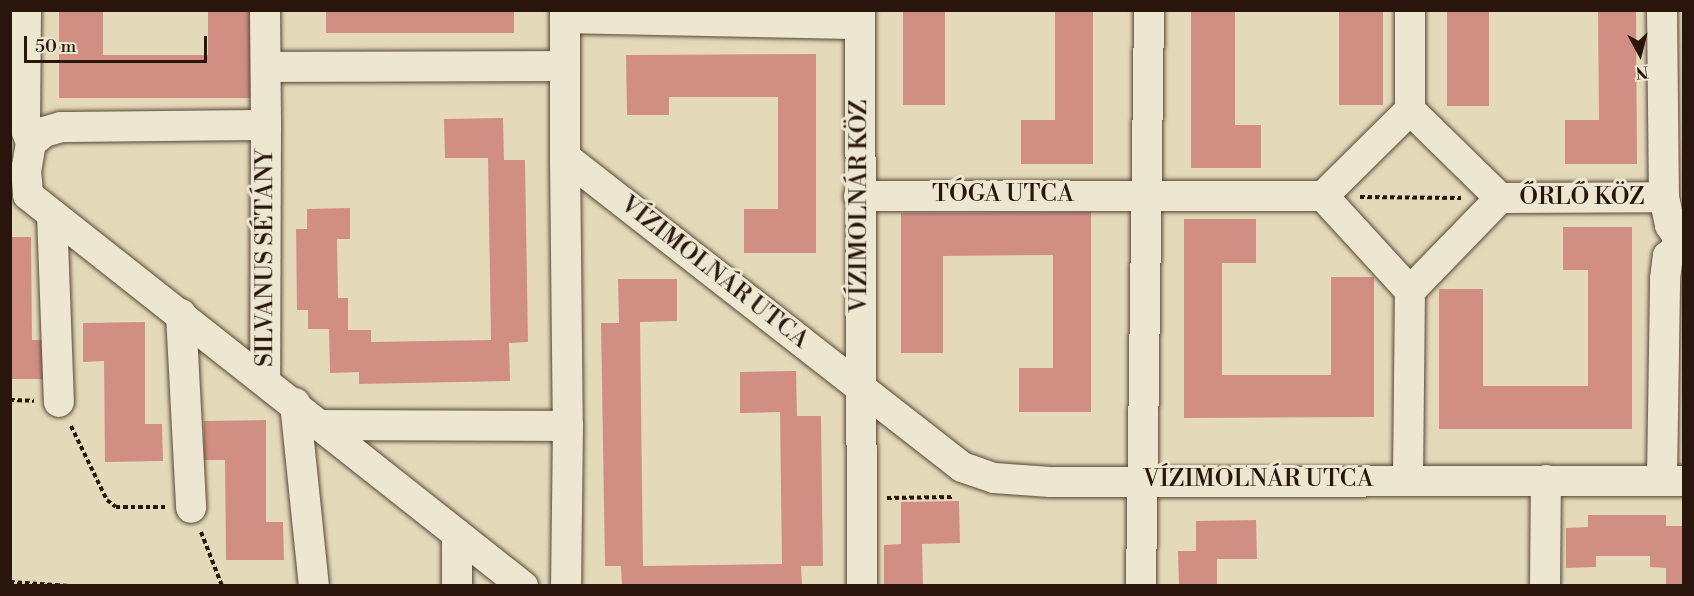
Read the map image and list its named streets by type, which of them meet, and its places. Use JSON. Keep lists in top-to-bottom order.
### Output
{
  "streets": {
    "street": [
      "TÓGA UTCA",
      "ŐRLŐ KÖZ",
      "VÍZIMOLNÁR KÖZ",
      "SILVANUS SÉTÁNY",
      "VÍZIMOLNÁR UTCA"
    ]
  },
  "crossings": [
    ["TÓGA UTCA", "VÍZIMOLNÁR KÖZ"],
    ["VÍZIMOLNÁR KÖZ", "VÍZIMOLNÁR UTCA"]
  ],
  "scale_bar": "50 m",
  "north": "bottom"
}
